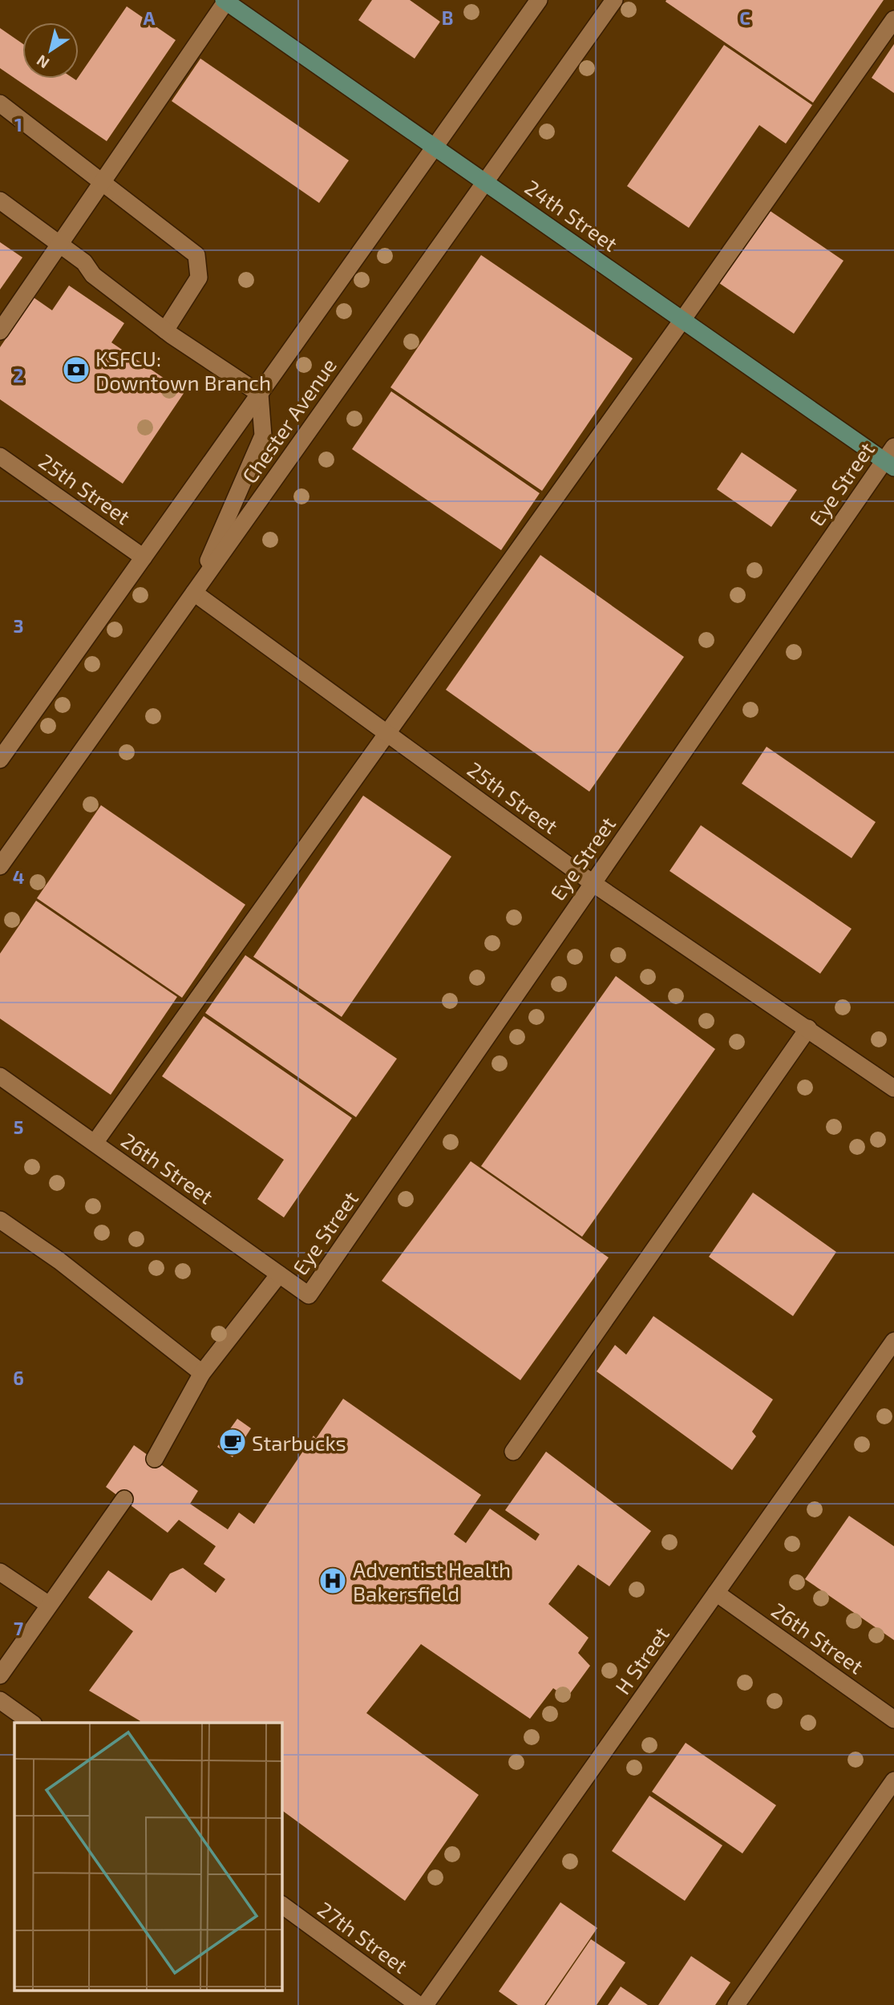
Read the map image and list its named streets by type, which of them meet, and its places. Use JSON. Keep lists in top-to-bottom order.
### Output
{
  "streets": {
    "main road": ["24th Street"],
    "street": [
      "Chester Avenue",
      "Eye Street",
      "25th Street",
      "26th Street",
      "H Street",
      "27th Street"
    ]
  },
  "crossings": [
    ["24th Street", "Chester Avenue"],
    ["24th Street", "Eye Street"],
    ["Chester Avenue", "25th Street"],
    ["Eye Street", "25th Street"],
    ["Eye Street", "26th Street"],
    ["26th Street", "H Street"]
  ],
  "places": {
    "bank": ["KSFCU: Downtown Branch"],
    "cafe": ["Starbucks"],
    "hospital": ["Adventist Health Bakersfield"]
  },
  "north": "bottom left",
  "grid": {
    "columns": ["A", "B", "C"],
    "rows": [
      "1",
      "2",
      "3",
      "4",
      "5",
      "6",
      "7"
    ]
  }
}
